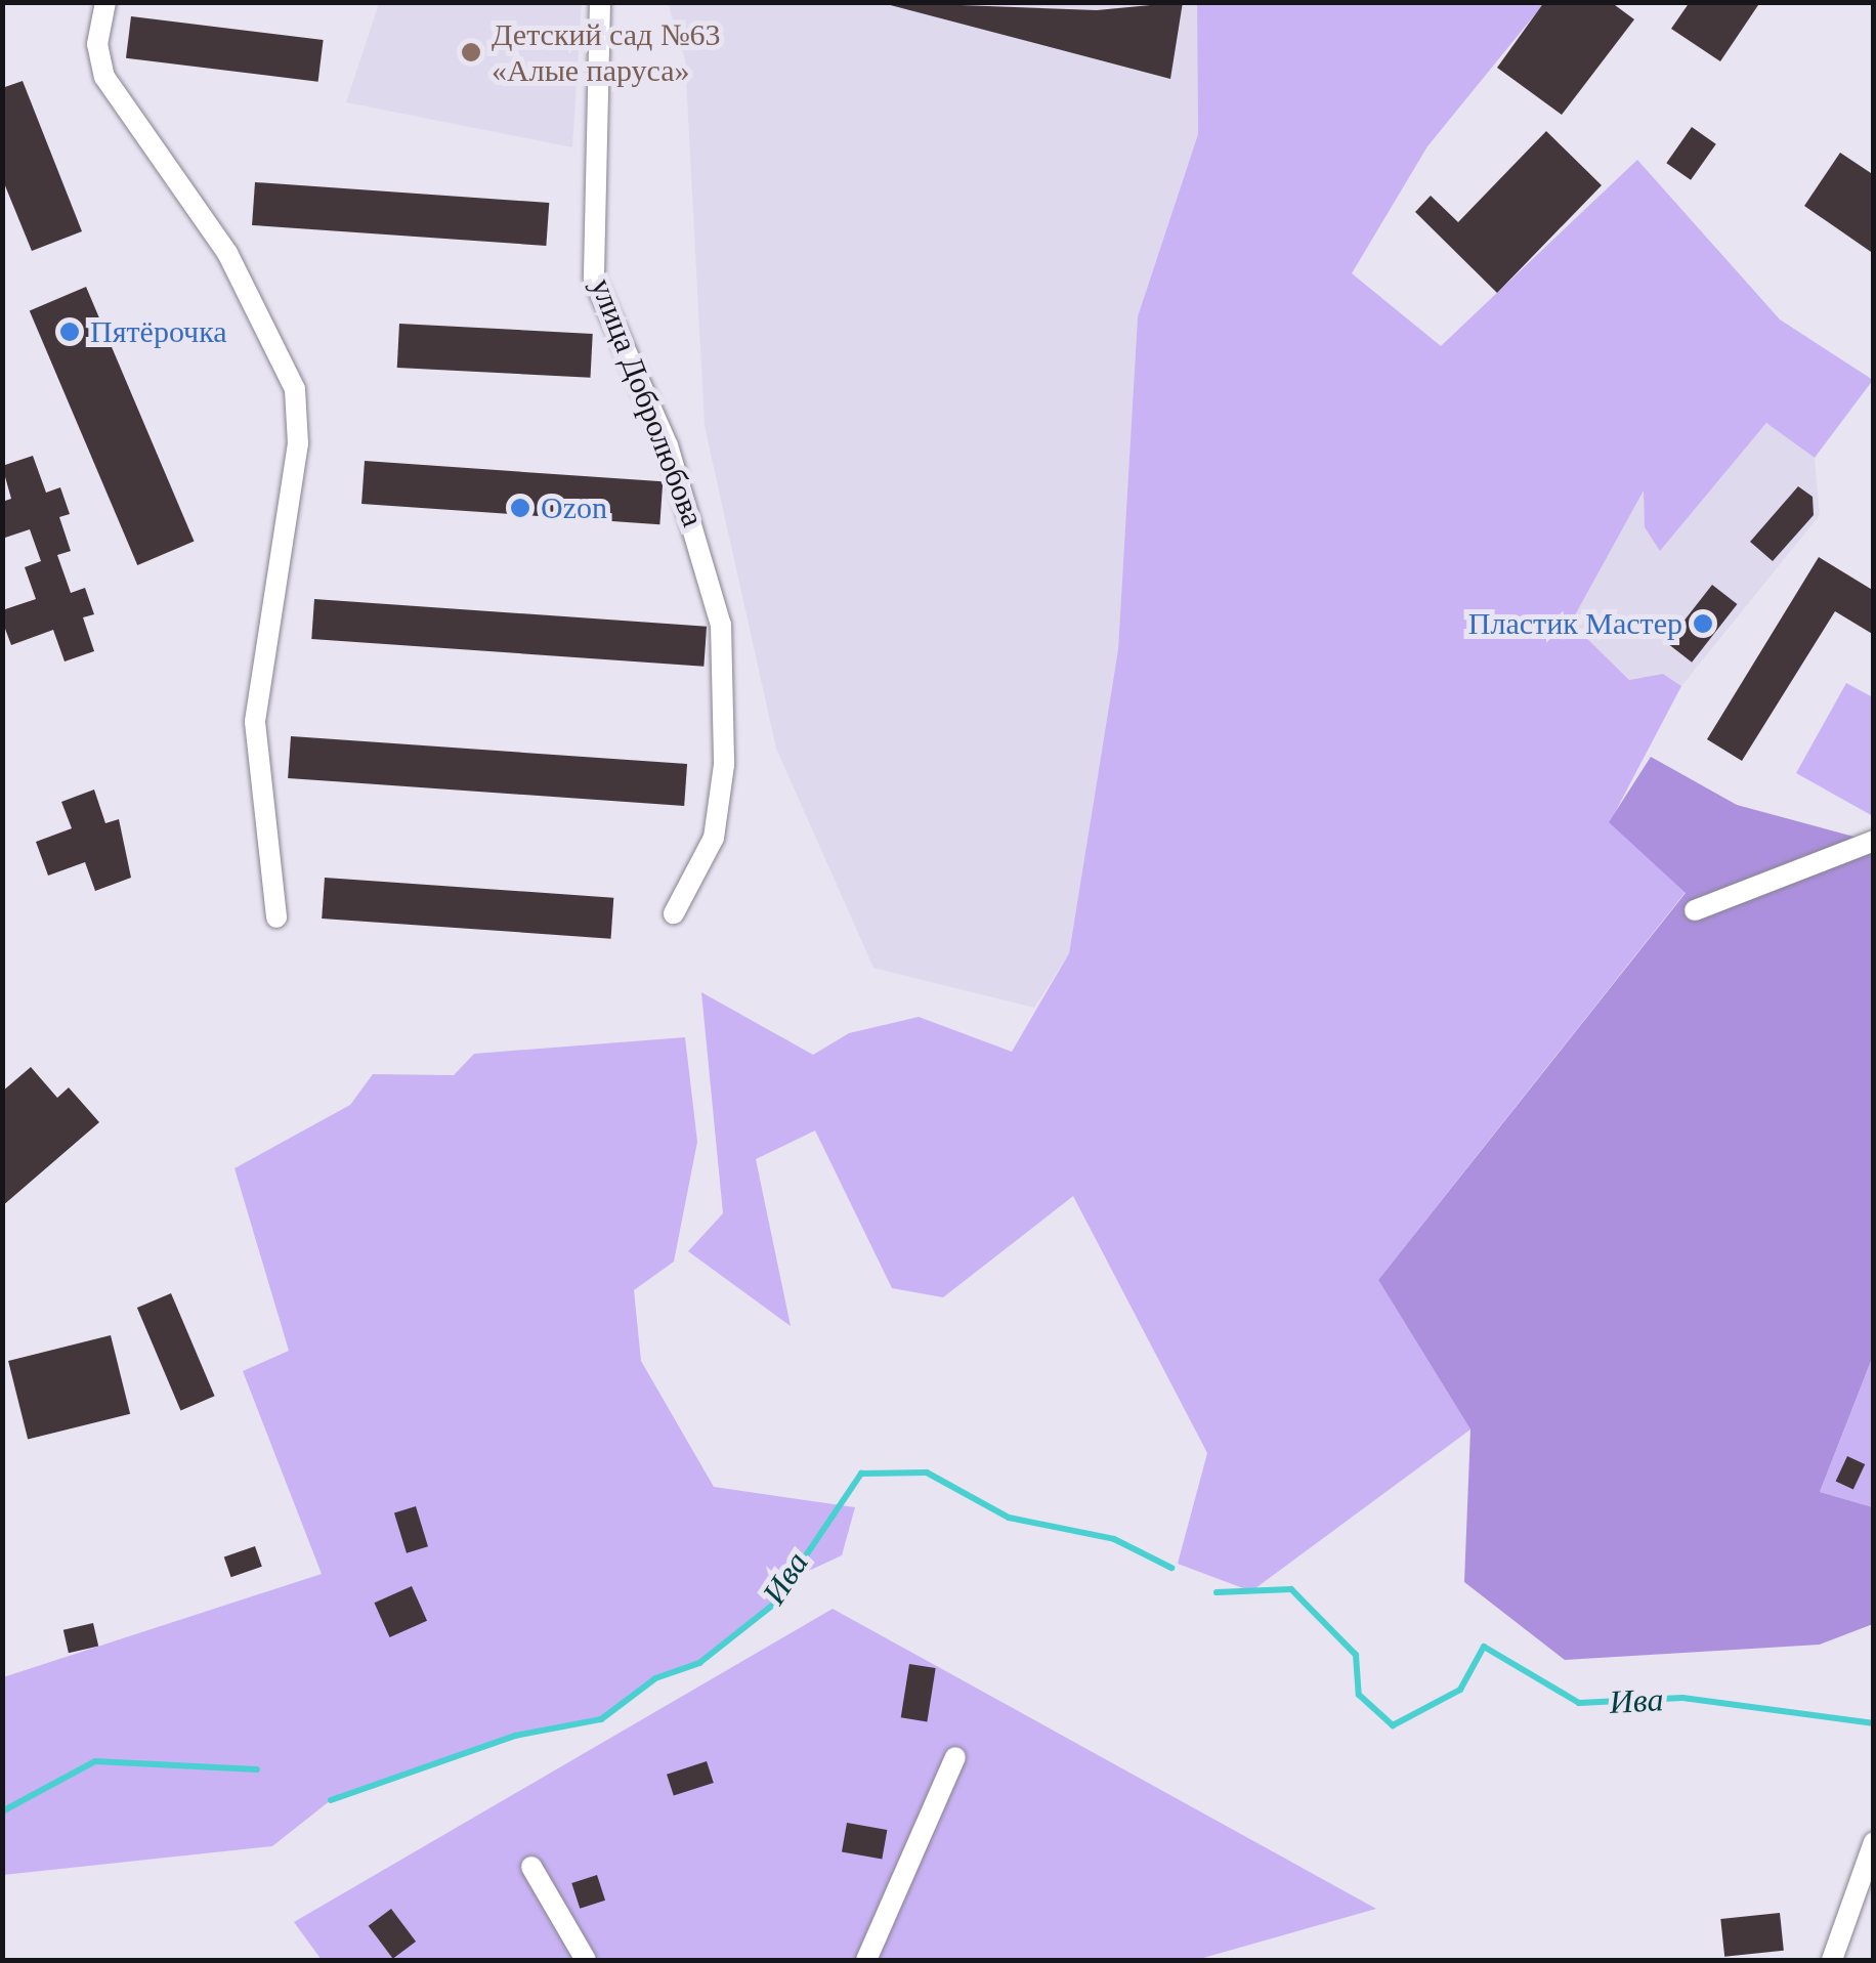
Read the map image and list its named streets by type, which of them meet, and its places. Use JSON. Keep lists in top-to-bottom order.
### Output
{
  "streets": {
    "street": ["улица Добролюбова"]
  },
  "water": ["Ива"],
  "places": [
    "Детский сад №63 «Алые паруса»",
    "Пятёрочка",
    "Ozon",
    "Пластик Мастер"
  ]
}
